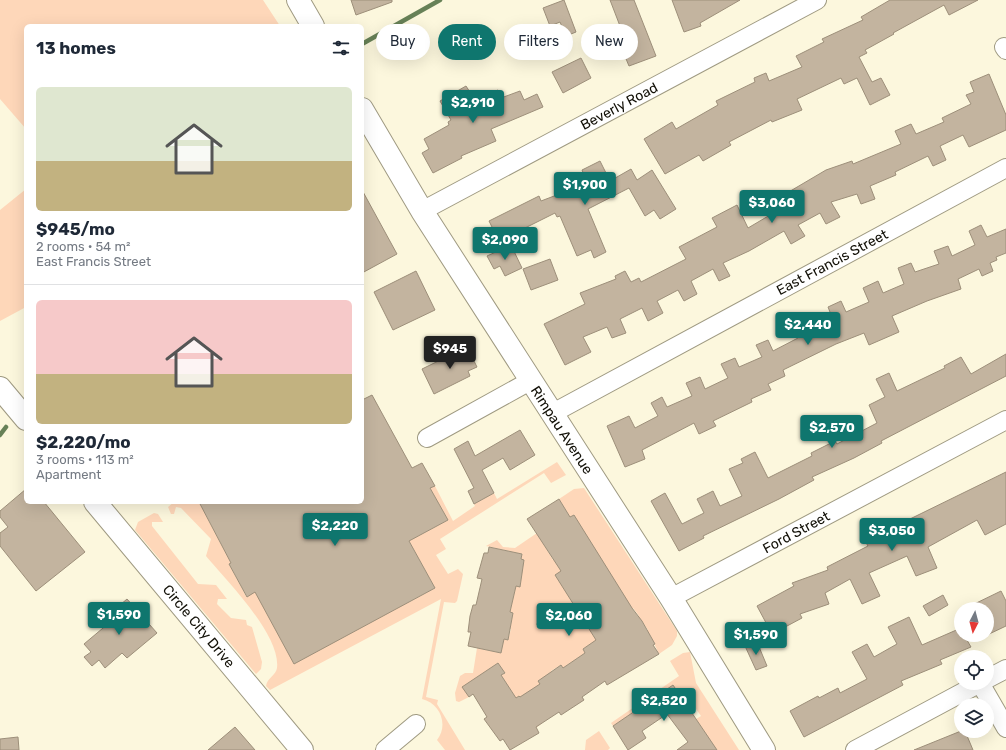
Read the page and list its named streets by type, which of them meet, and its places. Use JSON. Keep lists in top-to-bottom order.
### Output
{
  "streets": {
    "main road": ["Rimpau Avenue", "Circle City Drive"],
    "street": ["Beverly Road", "East Francis Street", "Ford Street"]
  },
  "crossings": [
    ["Beverly Road", "Rimpau Avenue"],
    ["East Francis Street", "Rimpau Avenue"],
    ["Rimpau Avenue", "Ford Street"]
  ],
  "north": "bottom",
  "page": {
    "chip": [
      "Buy",
      "Rent",
      "Filters",
      "New"
    ],
    "heading": "13 homes",
    "list": [
      {
        "name": "$945/mo",
        "note": "2 rooms · 54 m² · East Francis Street"
      },
      {
        "name": "$2,220/mo",
        "note": "3 rooms · 113 m² · Apartment"
      }
    ],
    "price": [
      "$2,910",
      "$1,900",
      "$3,060",
      "$2,090",
      "$2,440",
      "$945",
      "$2,570",
      "$2,220",
      "$3,050",
      "$1,590",
      "$2,060",
      "$1,590",
      "$2,520"
    ]
  }
}
